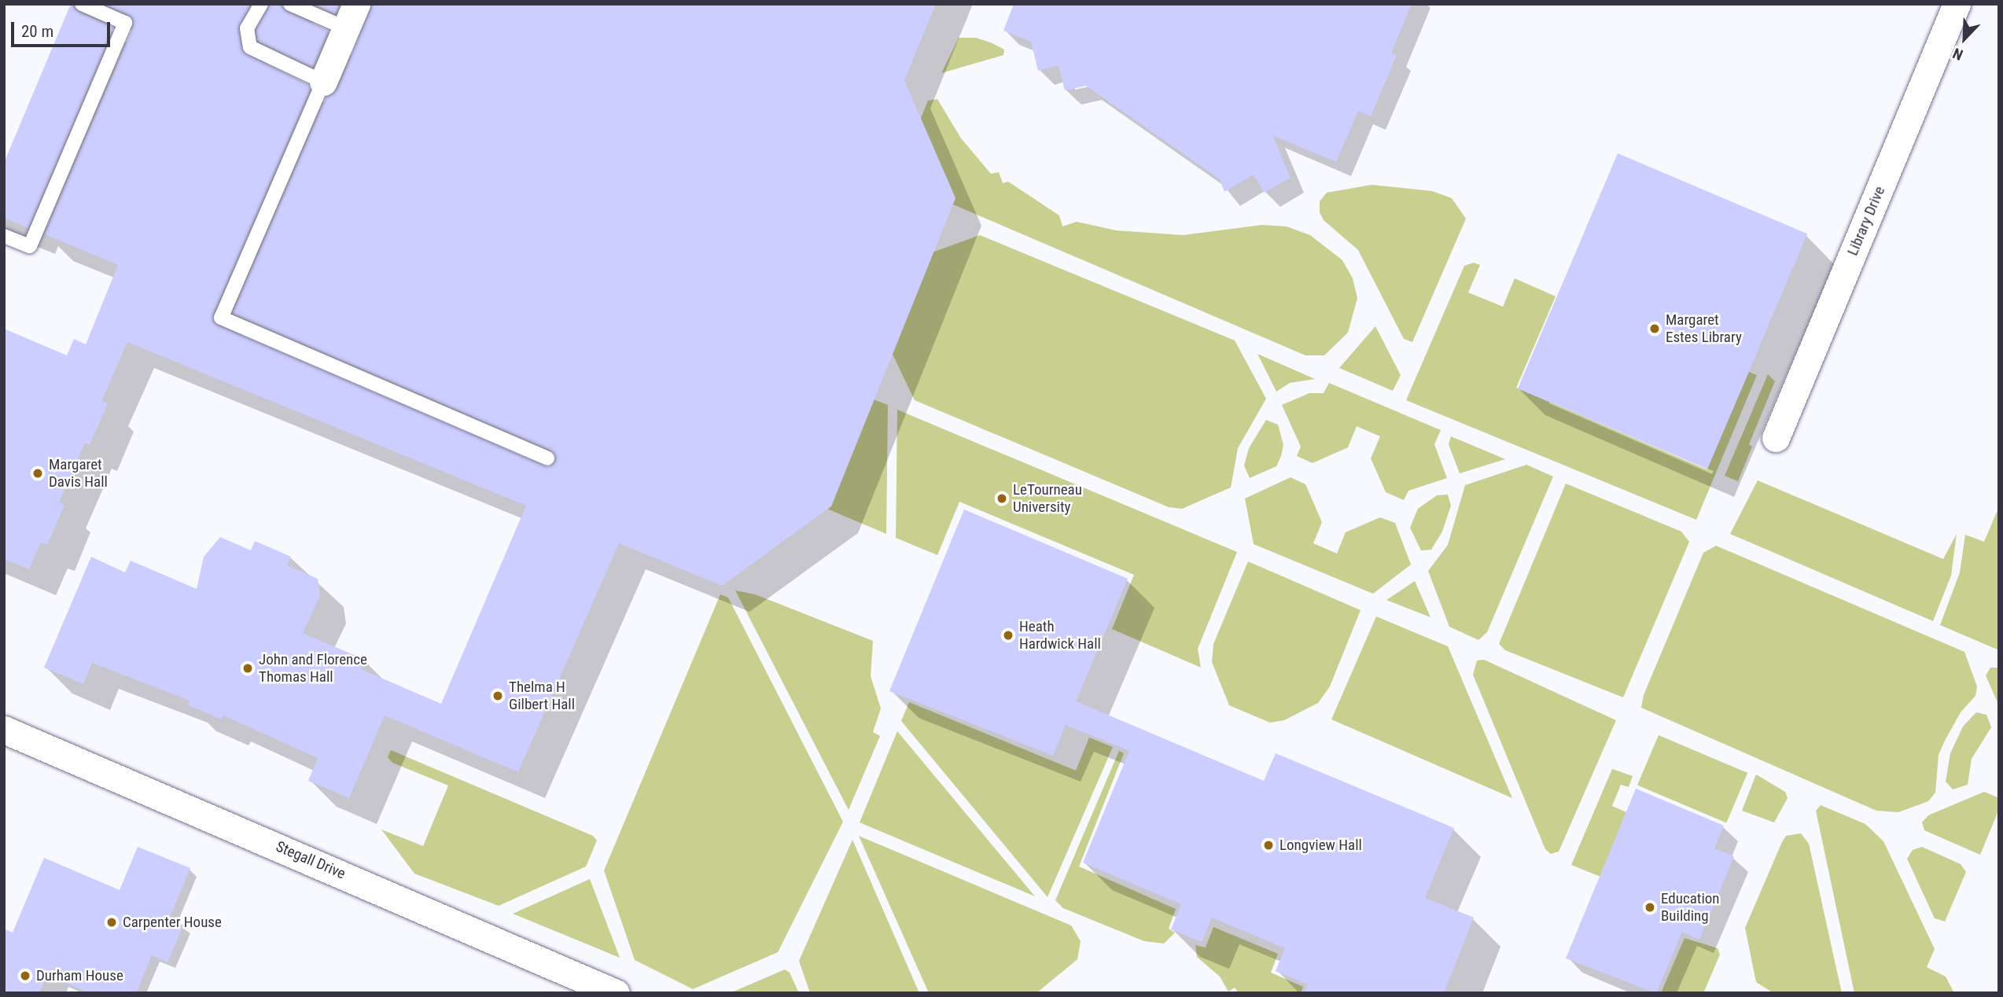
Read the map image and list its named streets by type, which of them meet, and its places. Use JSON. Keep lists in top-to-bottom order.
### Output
{
  "streets": {
    "street": ["Library Drive", "Stegall Drive"]
  },
  "places": [
    "Margaret Estes Library",
    "Margaret Davis Hall",
    "LeTourneau University",
    "Heath Hardwick Hall",
    "John and Florence Thomas Hall",
    "Thelma H Gilbert Hall",
    "Longview Hall",
    "Education Building",
    "Carpenter House",
    "Durham House"
  ],
  "scale_bar": "20 m",
  "north": "bottom left"
}
